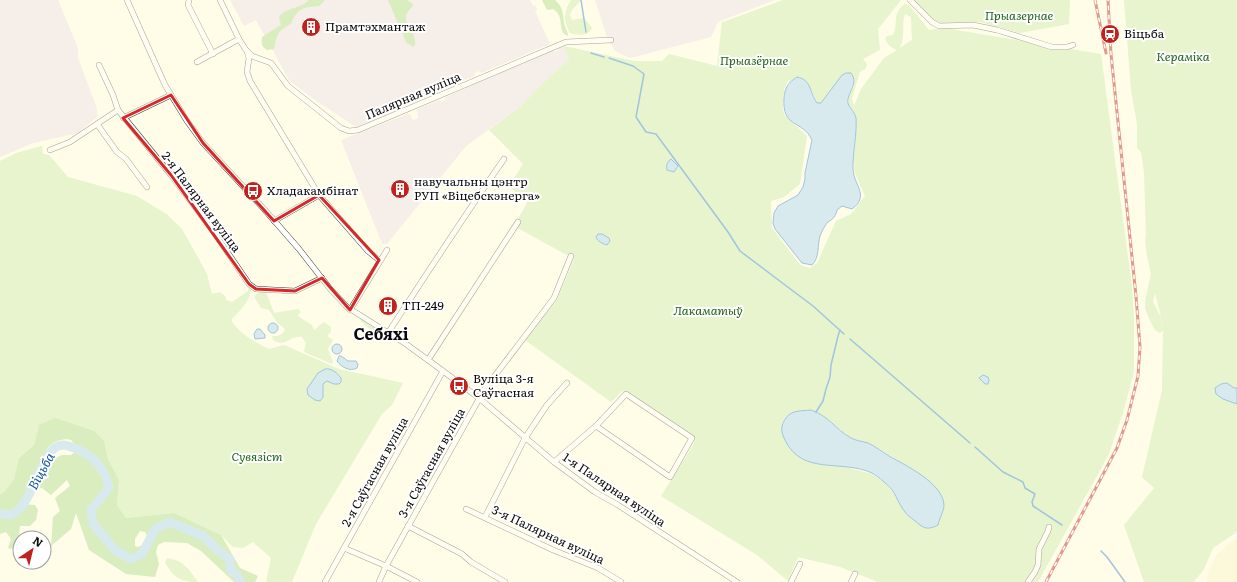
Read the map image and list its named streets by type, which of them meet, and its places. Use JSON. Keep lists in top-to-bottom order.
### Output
{
  "streets": {
    "street": [
      "Палярная вуліца",
      "2-я Палярная вуліца",
      "3-я Саўгасная вуліца",
      "2-я Саўгасная вуліца",
      "1-я Палярная вуліца",
      "3-я Палярная вуліца"
    ]
  },
  "crossings": [
    ["2-я Палярная вуліца", "1-я Палярная вуліца"],
    ["3-я Саўгасная вуліца", "1-я Палярная вуліца"],
    ["2-я Саўгасная вуліца", "1-я Палярная вуліца"]
  ],
  "districts": ["Себяхі"],
  "water": ["Віцьба"],
  "parks": [
    "Прыазернае",
    "Кераміка",
    "Прыазёрнае",
    "Лакаматыў",
    "Сувязіст"
  ],
  "places": {
    "building": ["Прамтэхмантаж", "навучальны цэнтр РУП «Віцебскэнерга»", "ТП-249"],
    "station": ["Віцьба"],
    "bus stop": ["Хладакамбінат", "Вуліца 3-я Саўгасная"]
  },
  "north": "top right"
}
